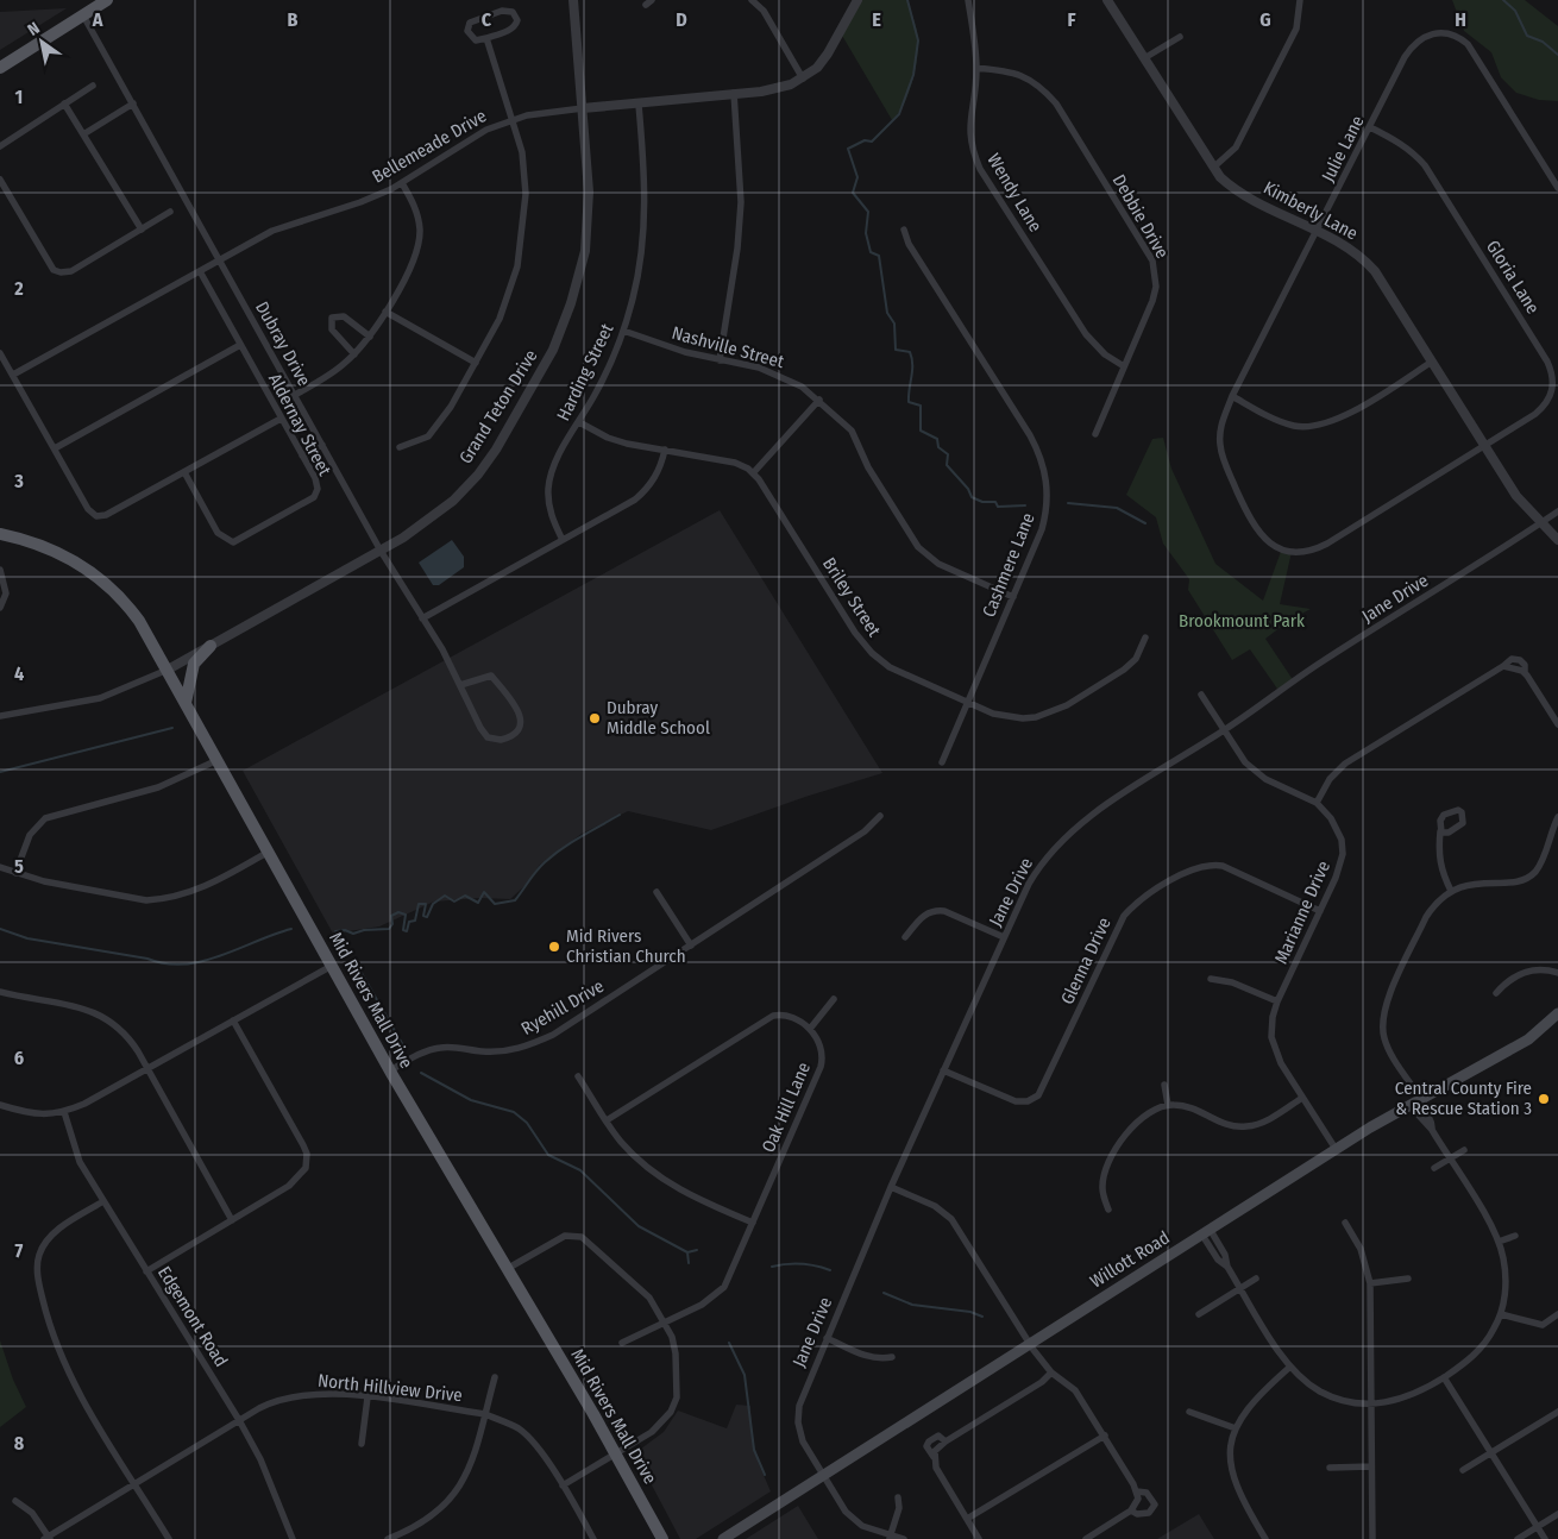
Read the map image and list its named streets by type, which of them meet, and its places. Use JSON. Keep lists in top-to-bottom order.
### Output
{
  "streets": {
    "main road": ["Mid Rivers Mall Drive", "Willott Road"],
    "street": [
      "Bellemeade Drive",
      "Julie Lane",
      "Wendy Lane",
      "Kimberly Lane",
      "Debbie Drive",
      "Gloria Lane",
      "Dubray Drive",
      "Nashville Street",
      "Harding Street",
      "Grand Teton Drive",
      "Aldernay Street",
      "Cashmere Lane",
      "Briley Street",
      "Jane Drive",
      "Marianne Drive",
      "Glenna Drive",
      "Ryehill Drive",
      "Oak Hill Lane",
      "Edgemont Road",
      "North Hillview Drive"
    ]
  },
  "crossings": [
    ["Bellemeade Drive", "Dubray Drive"],
    ["Bellemeade Drive", "Harding Street"],
    ["Bellemeade Drive", "Grand Teton Drive"],
    ["Bellemeade Drive", "Aldernay Street"],
    ["Julie Lane", "Kimberly Lane"],
    ["Julie Lane", "Gloria Lane"],
    ["Wendy Lane", "Debbie Drive"],
    ["Kimberly Lane", "Gloria Lane"],
    ["Kimberly Lane", "Jane Drive"],
    ["Dubray Drive", "Grand Teton Drive"],
    ["Nashville Street", "Harding Street"],
    ["Nashville Street", "Cashmere Lane"],
    ["Grand Teton Drive", "Mid Rivers Mall Drive"],
    ["Cashmere Lane", "Briley Street"],
    ["Jane Drive", "Marianne Drive"],
    ["Jane Drive", "Glenna Drive"],
    ["Jane Drive", "Willott Road"],
    ["Marianne Drive", "Glenna Drive"],
    ["Marianne Drive", "Willott Road"],
    ["Mid Rivers Mall Drive", "Ryehill Drive"],
    ["Edgemont Road", "North Hillview Drive"]
  ],
  "parks": ["Brookmount Park"],
  "places": ["Dubray Middle School", "Mid Rivers Christian Church", "Central County Fire & Rescue Station 3"],
  "north": "top left",
  "grid": {
    "columns": [
      "A",
      "B",
      "C",
      "D",
      "E",
      "F",
      "G",
      "H"
    ],
    "rows": [
      "1",
      "2",
      "3",
      "4",
      "5",
      "6",
      "7",
      "8"
    ]
  }
}
